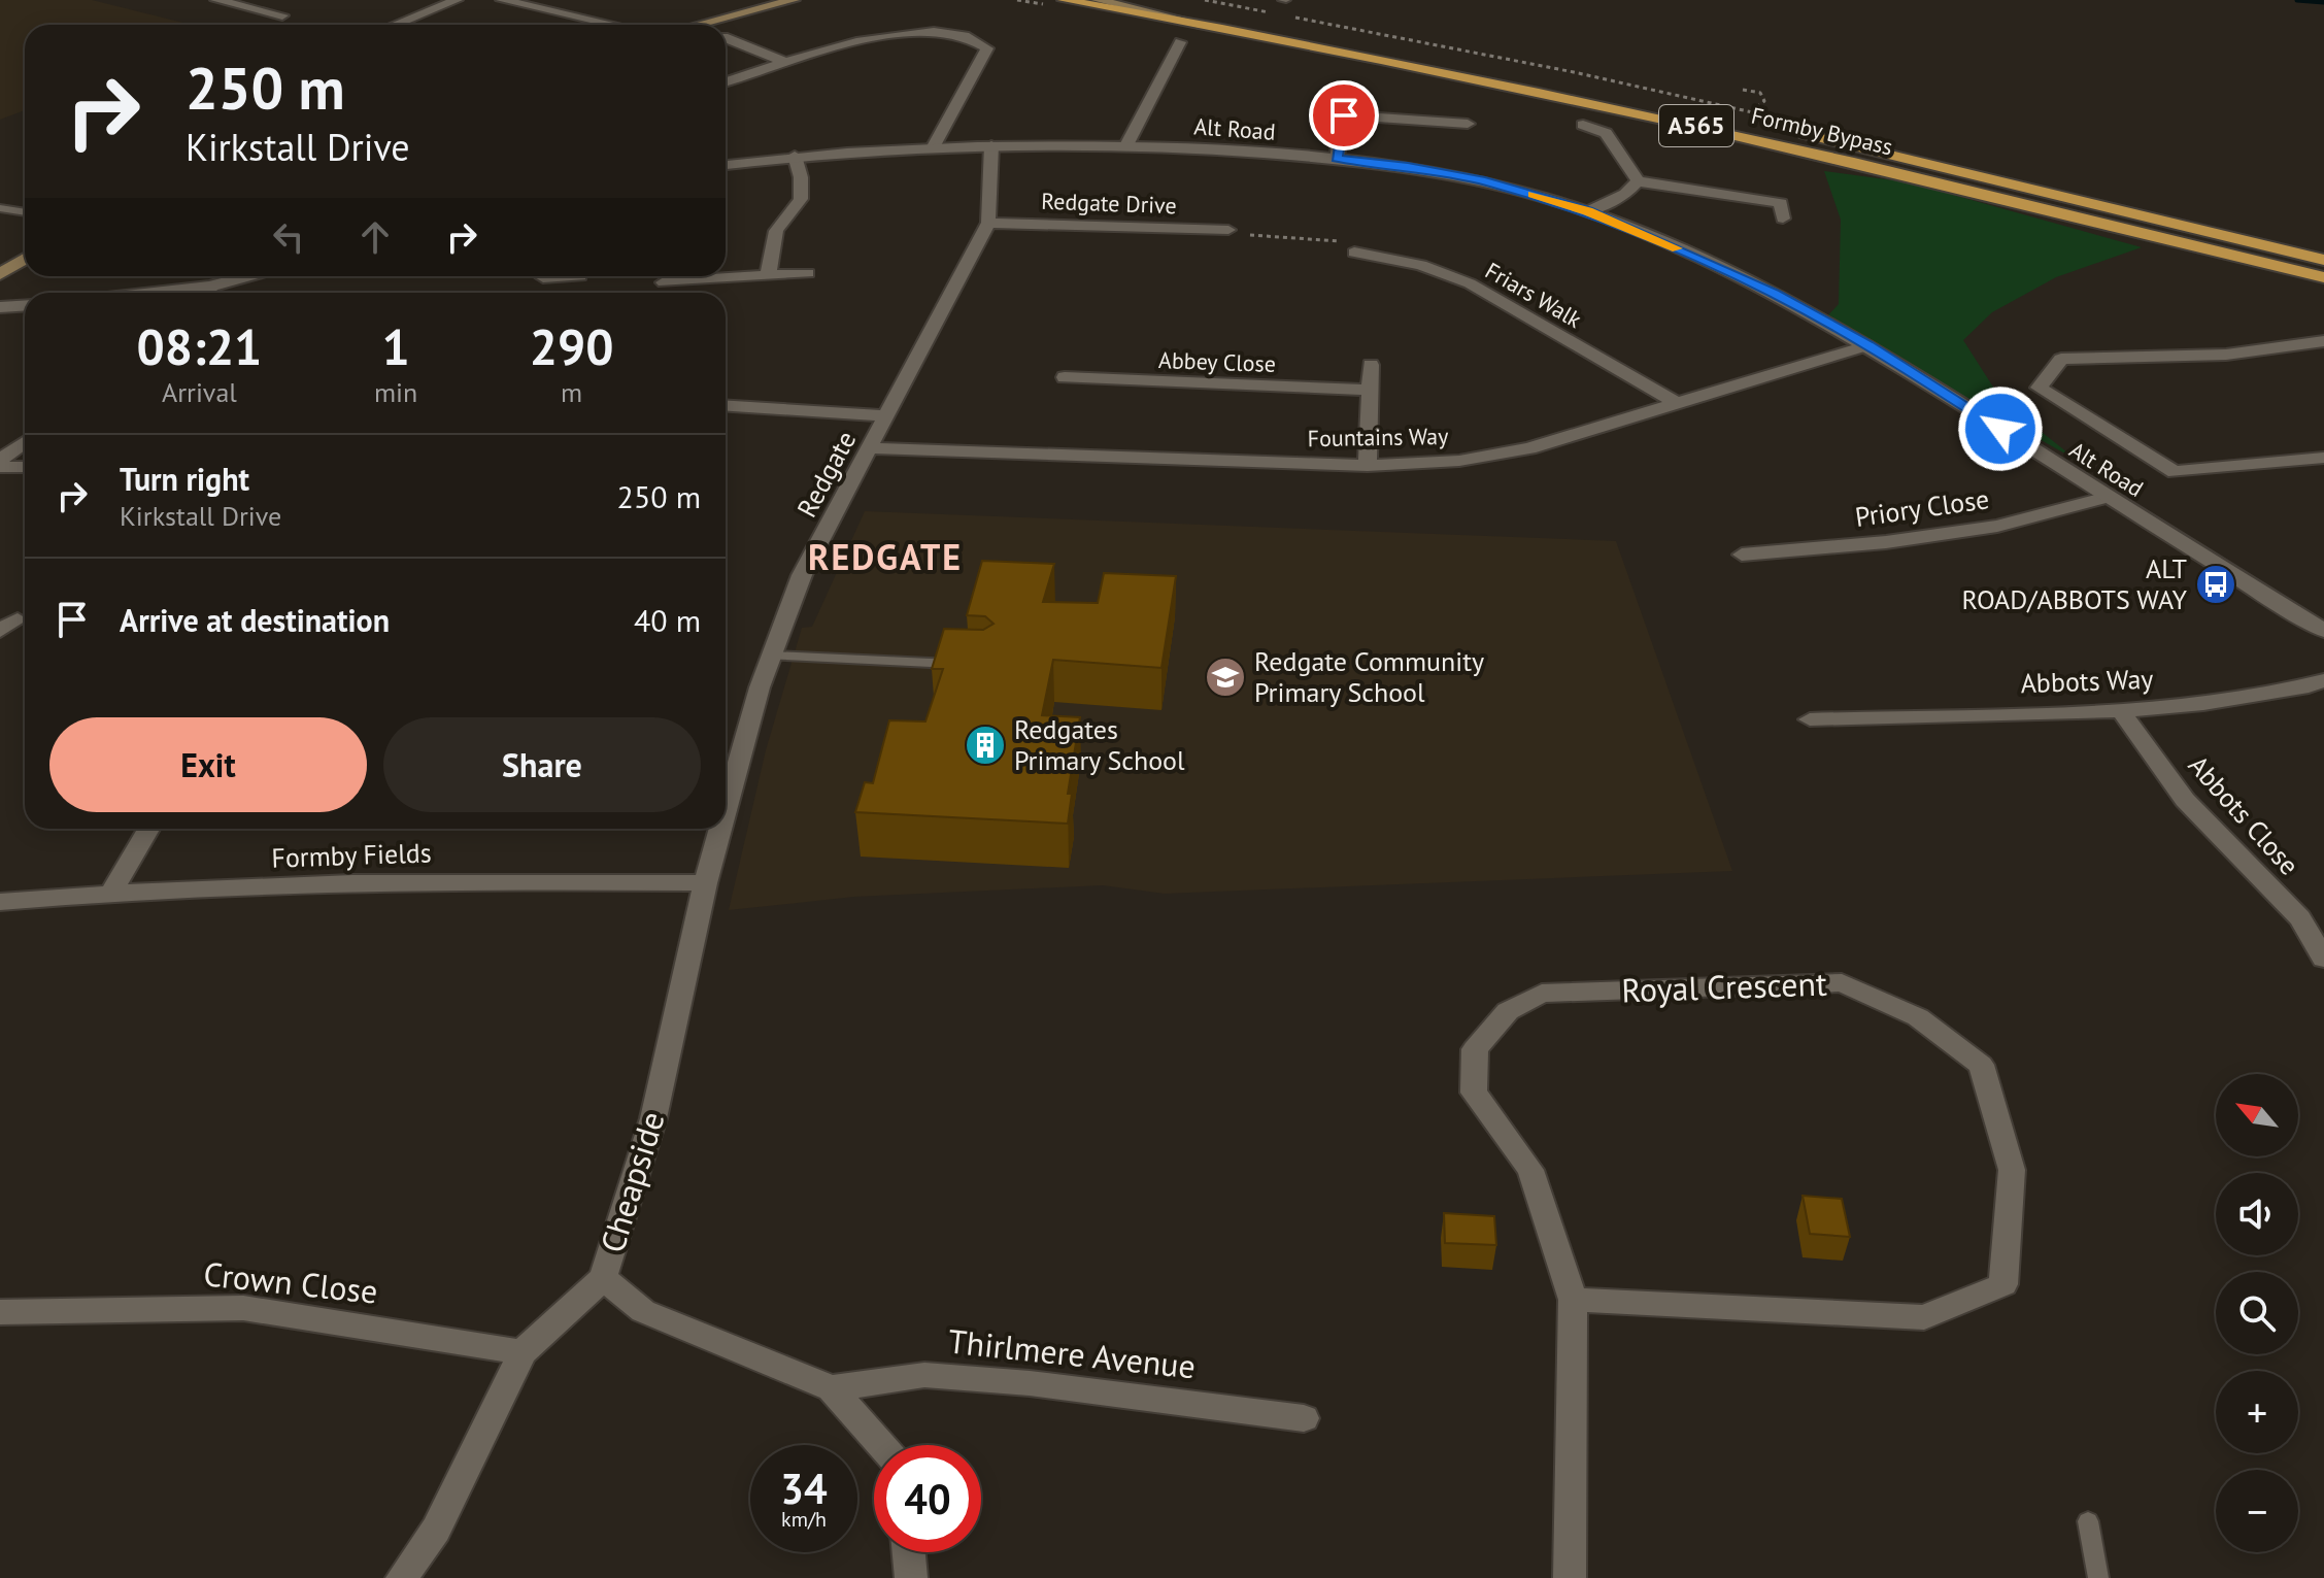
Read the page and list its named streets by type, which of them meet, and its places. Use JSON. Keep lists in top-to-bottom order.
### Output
{
  "streets": {
    "highway": ["A565", "Formby Bypass"],
    "street": [
      "Alt Road",
      "Redgate Drive",
      "Friars Walk",
      "Abbey Close",
      "Fountains Way",
      "Redgate",
      "Priory Close",
      "Abbots Way",
      "Abbots Close",
      "Formby Fields",
      "Royal Crescent",
      "Cheapside",
      "Crown Close",
      "Thirlmere Avenue"
    ]
  },
  "crossings": [
    ["Alt Road", "Fountains Way"],
    ["Alt Road", "Redgate"],
    ["Alt Road", "Priory Close"],
    ["Redgate Drive", "Redgate"],
    ["Friars Walk", "Fountains Way"],
    ["Fountains Way", "Redgate"],
    ["Redgate", "Formby Fields"],
    ["Redgate", "Cheapside"],
    ["Abbots Way", "Abbots Close"],
    ["Formby Fields", "Cheapside"],
    ["Cheapside", "Thirlmere Avenue"]
  ],
  "districts": ["REDGATE"],
  "places": {
    "bus stop": ["ALT ROAD/ABBOTS WAY"],
    "school or university": ["Redgate Community Primary School"],
    "building": ["Redgates Primary School"]
  },
  "north": "top left",
  "page": {
    "turn": ["250 m", "Kirkstall Drive"],
    "eta": [
      "08:21",
      "Arrival",
      "1",
      "min",
      "290",
      "m"
    ],
    "list": [
      {
        "name": "Turn right",
        "note": "Kirkstall Drive",
        "value": "250 m"
      },
      {
        "name": "Arrive at destination",
        "value": "40 m"
      }
    ],
    "buttons": ["Exit", "Share"],
    "map_buttons": ["+", "−"],
    "speed": "34 km/h",
    "limit": "40"
  }
}
